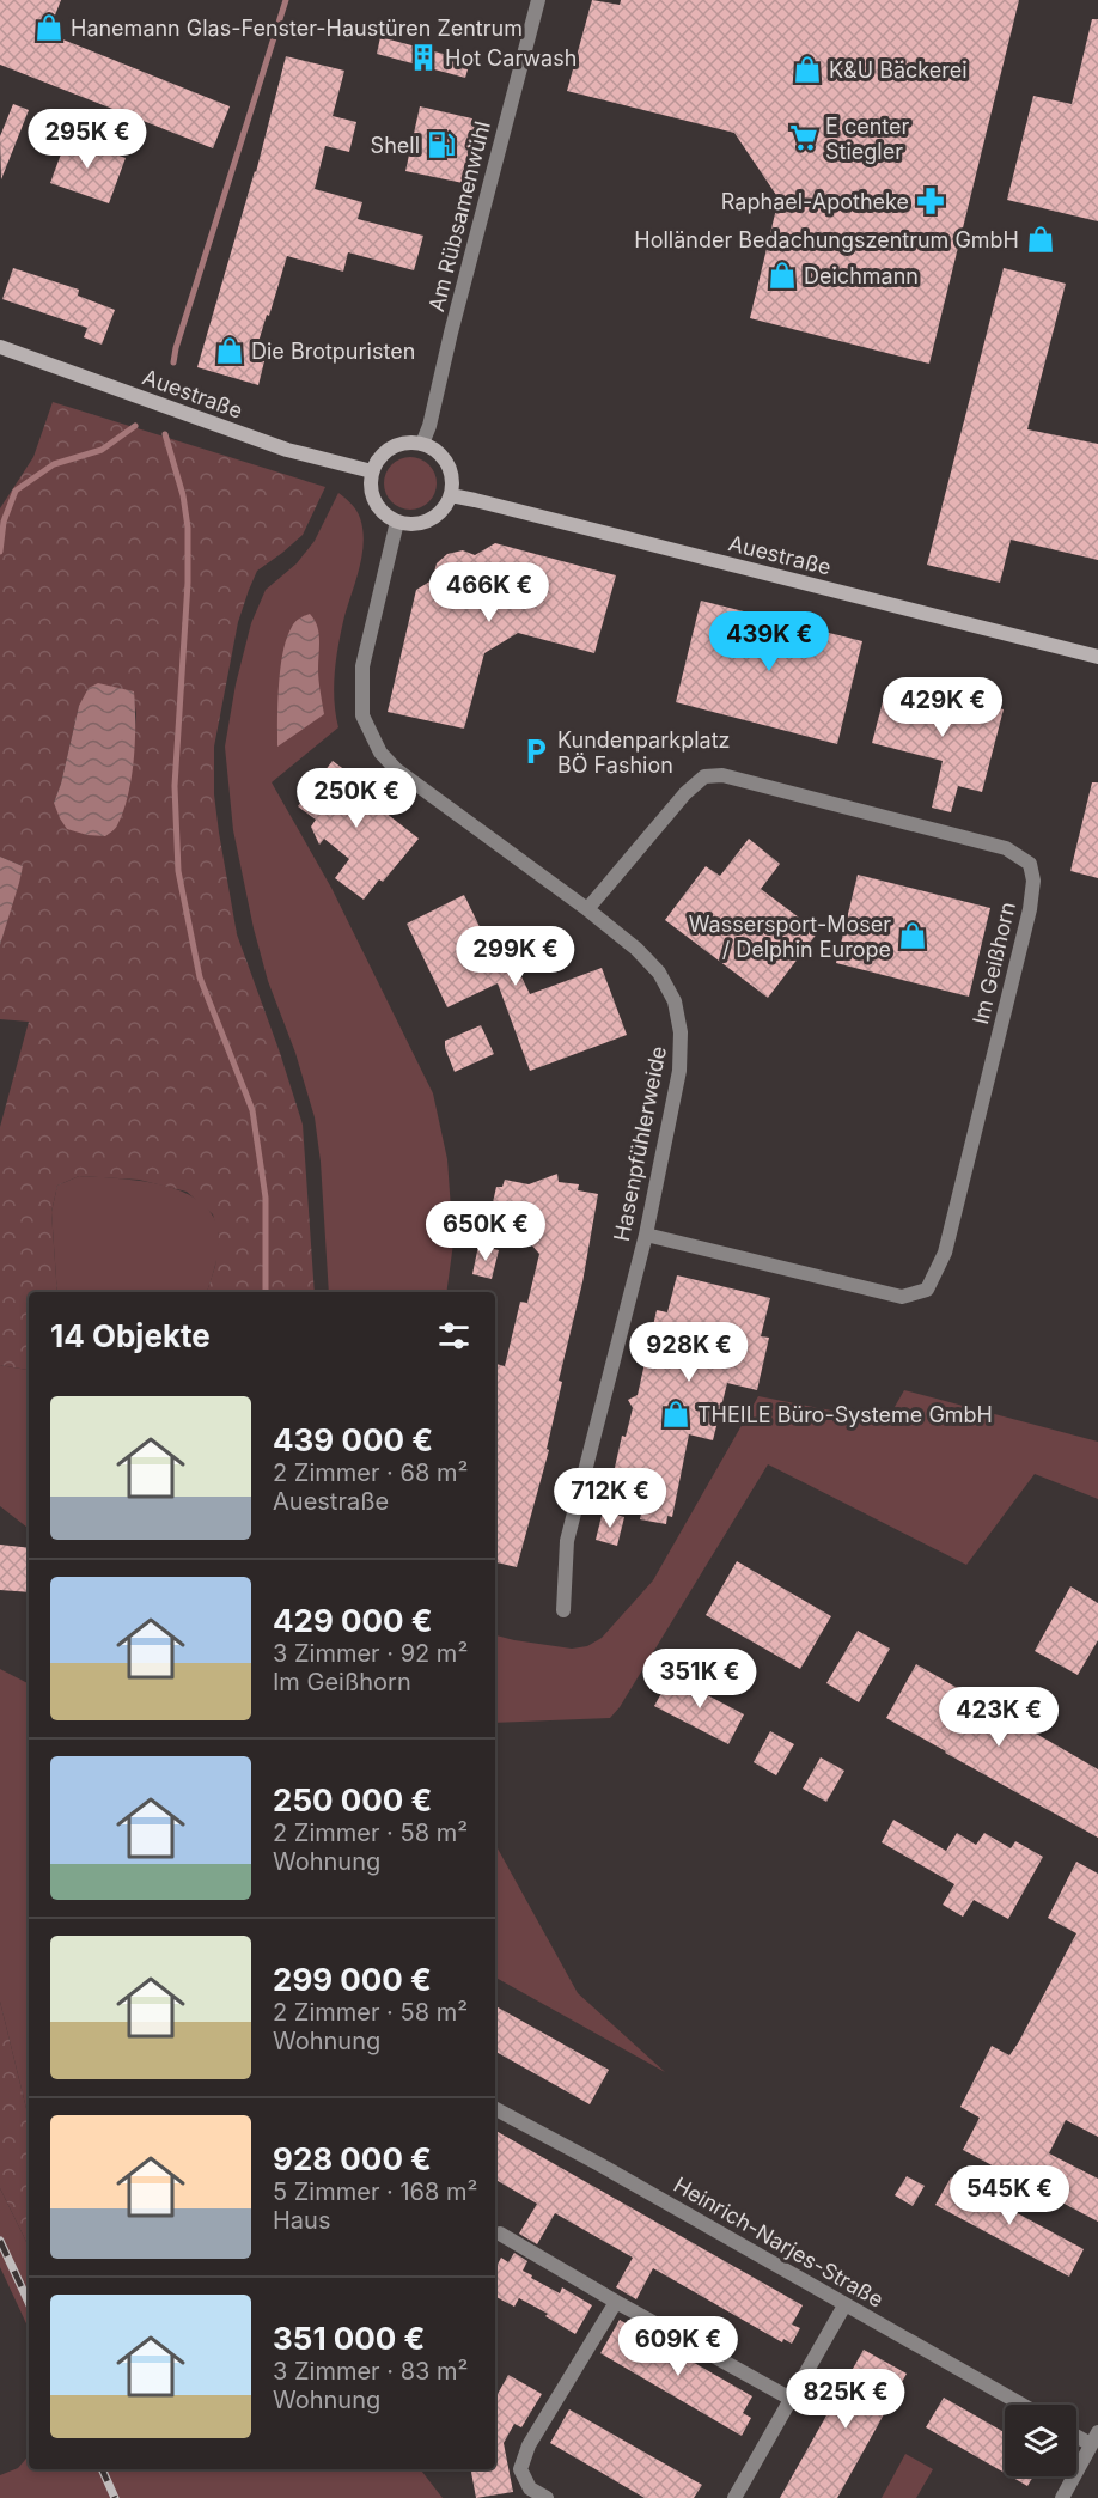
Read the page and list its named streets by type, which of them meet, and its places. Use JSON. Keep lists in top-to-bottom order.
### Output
{
  "streets": {
    "street": [
      "Am Rübsamenwühl",
      "Auestraße",
      "Im Geißhorn",
      "Hasenpfühlerweide",
      "Heinrich-Narjes-Straße"
    ]
  },
  "crossings": [
    ["Am Rübsamenwühl", "Auestraße"],
    ["Am Rübsamenwühl", "Hasenpfühlerweide"],
    ["Auestraße", "Hasenpfühlerweide"],
    ["Im Geißhorn", "Hasenpfühlerweide"]
  ],
  "places": {
    "shop": [
      "Hanemann Glas-Fenster-Haustüren Zentrum",
      "K&U Bäckerei",
      "Holländer Bedachungszentrum GmbH",
      "Deichmann",
      "Die Brotpuristen",
      "Wassersport-Moser / Delphin Europe",
      "THEILE Büro-Systeme GmbH"
    ],
    "building": ["Hot Carwash"],
    "supermarket": ["E center Stiegler"],
    "fuel station": ["Shell"],
    "pharmacy": ["Raphael-Apotheke"],
    "parking": ["Kundenparkplatz BÖ Fashion"]
  },
  "page": {
    "price": [
      "295K €",
      "466K €",
      "439K €",
      "429K €",
      "250K €",
      "299K €",
      "650K €",
      "928K €",
      "712K €",
      "351K €",
      "423K €",
      "545K €",
      "609K €",
      "825K €"
    ],
    "heading": "14 Objekte",
    "list": [
      {
        "name": "439 000 €",
        "note": "2 Zimmer · 68 m² · Auestraße"
      },
      {
        "name": "429 000 €",
        "note": "3 Zimmer · 92 m² · Im Geißhorn"
      },
      {
        "name": "250 000 €",
        "note": "2 Zimmer · 58 m² · Wohnung"
      },
      {
        "name": "299 000 €",
        "note": "2 Zimmer · 58 m² · Wohnung"
      },
      {
        "name": "928 000 €",
        "note": "5 Zimmer · 168 m² · Haus"
      },
      {
        "name": "351 000 €",
        "note": "3 Zimmer · 83 m² · Wohnung"
      }
    ]
  }
}
